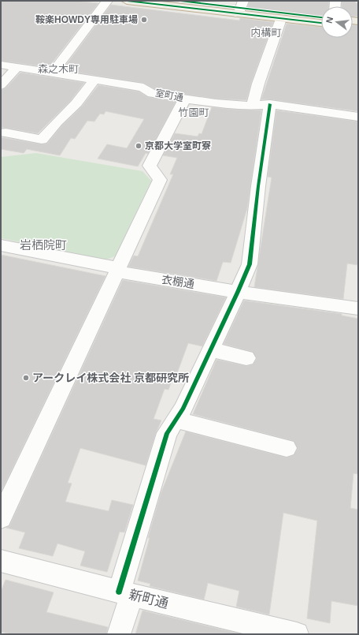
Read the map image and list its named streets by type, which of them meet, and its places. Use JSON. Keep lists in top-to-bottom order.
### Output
{
  "streets": {
    "street": ["室町通", "衣棚通", "新町通"]
  },
  "districts": [
    "内構町",
    "森之木町",
    "竹園町",
    "岩栖院町"
  ],
  "places": ["鞍楽HOWDY専用駐車場", "京都大学室町寮", "アークレイ株式会社 京都研究所"],
  "north": "left"
}
